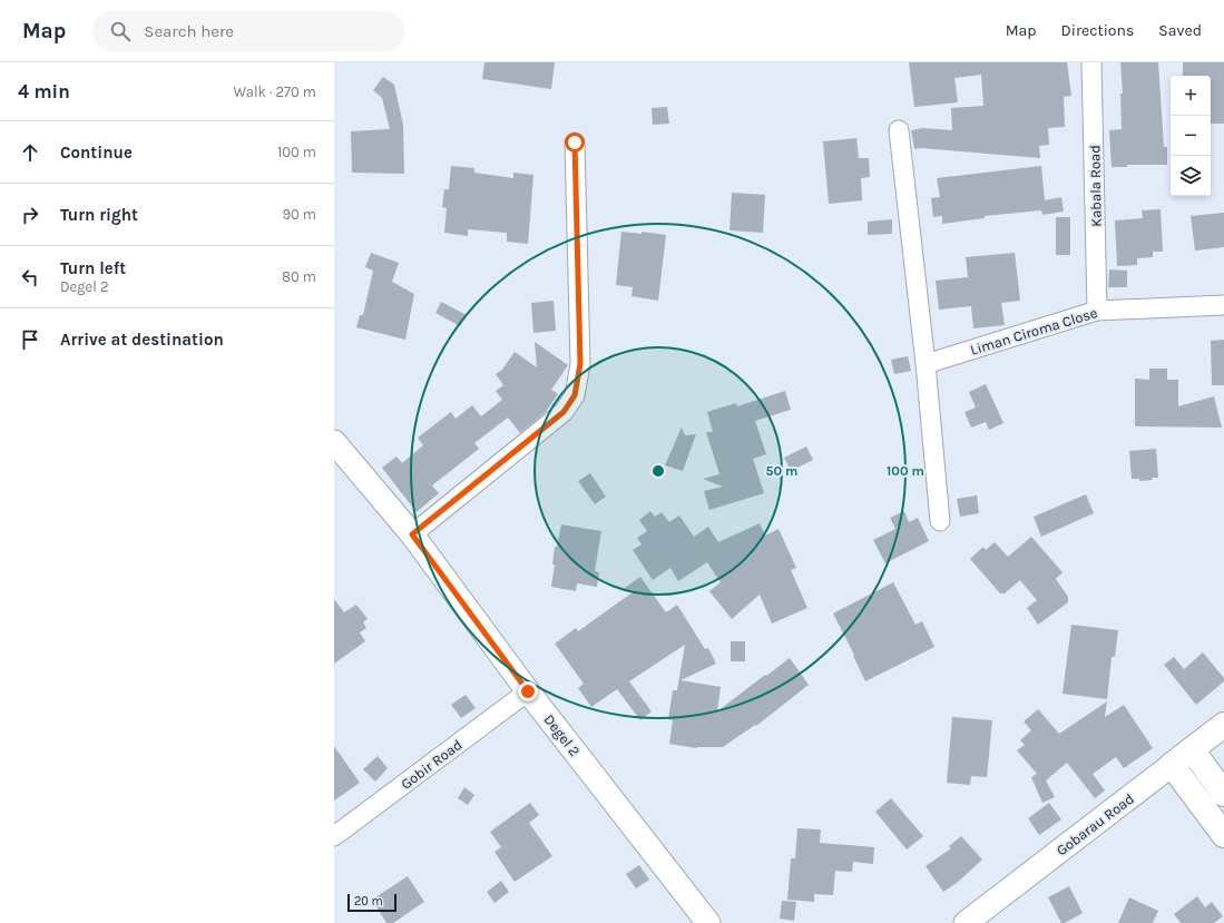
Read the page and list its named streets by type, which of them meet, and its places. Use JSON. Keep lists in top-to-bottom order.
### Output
{
  "streets": {
    "main road": ["Gobarau Road"],
    "street": [
      "Kabala Road",
      "Liman Ciroma Close",
      "Degel 2",
      "Gobir Road"
    ]
  },
  "crossings": [
    ["Kabala Road", "Liman Ciroma Close"],
    ["Degel 2", "Gobir Road"]
  ],
  "scale_bar": "20 m",
  "page": {
    "header": "Map",
    "search": "Search here",
    "nav": ["Map", "Directions", "Saved"],
    "heading": ["4 min", "Walk · 270 m"],
    "map_buttons": ["+", "−"],
    "list": [
      ["Continue", "100 m"],
      ["Turn right", "90 m"],
      ["Turn left", "Degel 2", "80 m"],
      "Arrive at destination"
    ],
    "scale": "20 m"
  },
  "rings": ["50 m", "100 m"]
}
